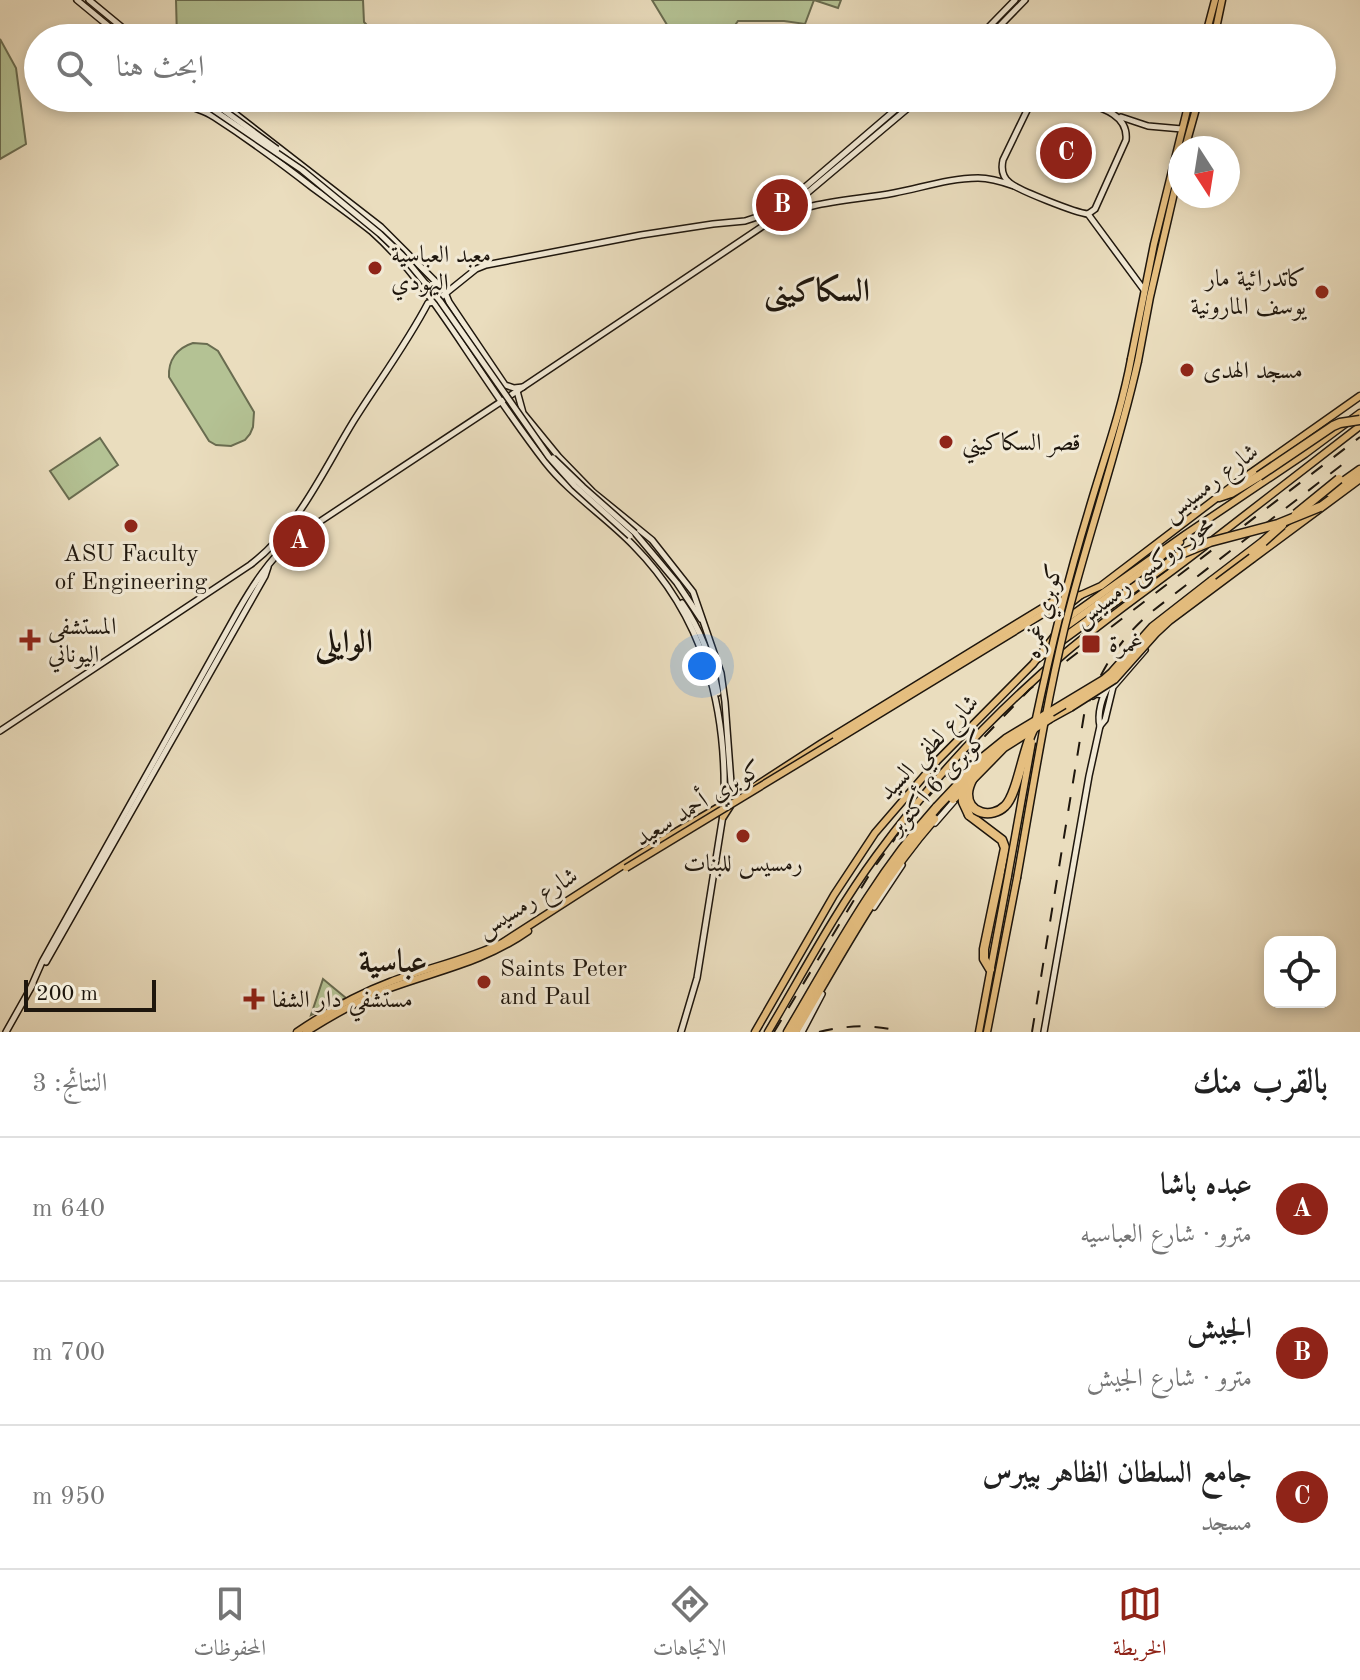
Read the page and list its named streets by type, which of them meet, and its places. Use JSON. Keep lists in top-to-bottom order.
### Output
{
  "streets": {
    "highway": ["كوبرى 6 أكتوبر"],
    "main road": [
      "شارع رمسيس",
      "محور روكسى رمسيس",
      "كوبري غمره",
      "شارع لطفي السيد",
      "كوبري أحمد سعيد"
    ]
  },
  "crossings": [
    ["شارع رمسيس", "شارع لطفي السيد"],
    ["شارع رمسيس", "كوبري أحمد سعيد"]
  ],
  "districts": ["السكاكينى", "الوايلى", "عباسية"],
  "places": {
    "other": [
      "معبد العباسية اليهودي",
      "كاتدرائية مار يوسف المارونية",
      "مسجد الهدى",
      "قصر السكاكيني",
      "ASU Faculty of Engineering",
      "رمسيس للبنات",
      "Saints Peter and Paul"
    ],
    "health": ["المستشفى اليوناني", "مستشفي دار الشفا"],
    "transit": ["غمرة"]
  },
  "scale_bar": "200 m",
  "north": "bottom",
  "page": {
    "search": "ابحث هنا",
    "pins": ["C", "B", "A"],
    "scale": "200 m",
    "heading": ["بالقرب منك", "النتائج: 3"],
    "list": [
      {
        "mark": "A",
        "name": "عبده باشا",
        "note": "مترو · شارع العباسيه",
        "value": "640 m"
      },
      {
        "mark": "B",
        "name": "الجيش",
        "note": "مترو · شارع الجيش",
        "value": "700 m"
      },
      {
        "mark": "C",
        "name": "جامع السلطان الظاهر بيبرس",
        "note": "مسجد",
        "value": "950 m"
      }
    ],
    "nav": ["الخريطة", "الاتجاهات", "المحفوظات"]
  }
}
